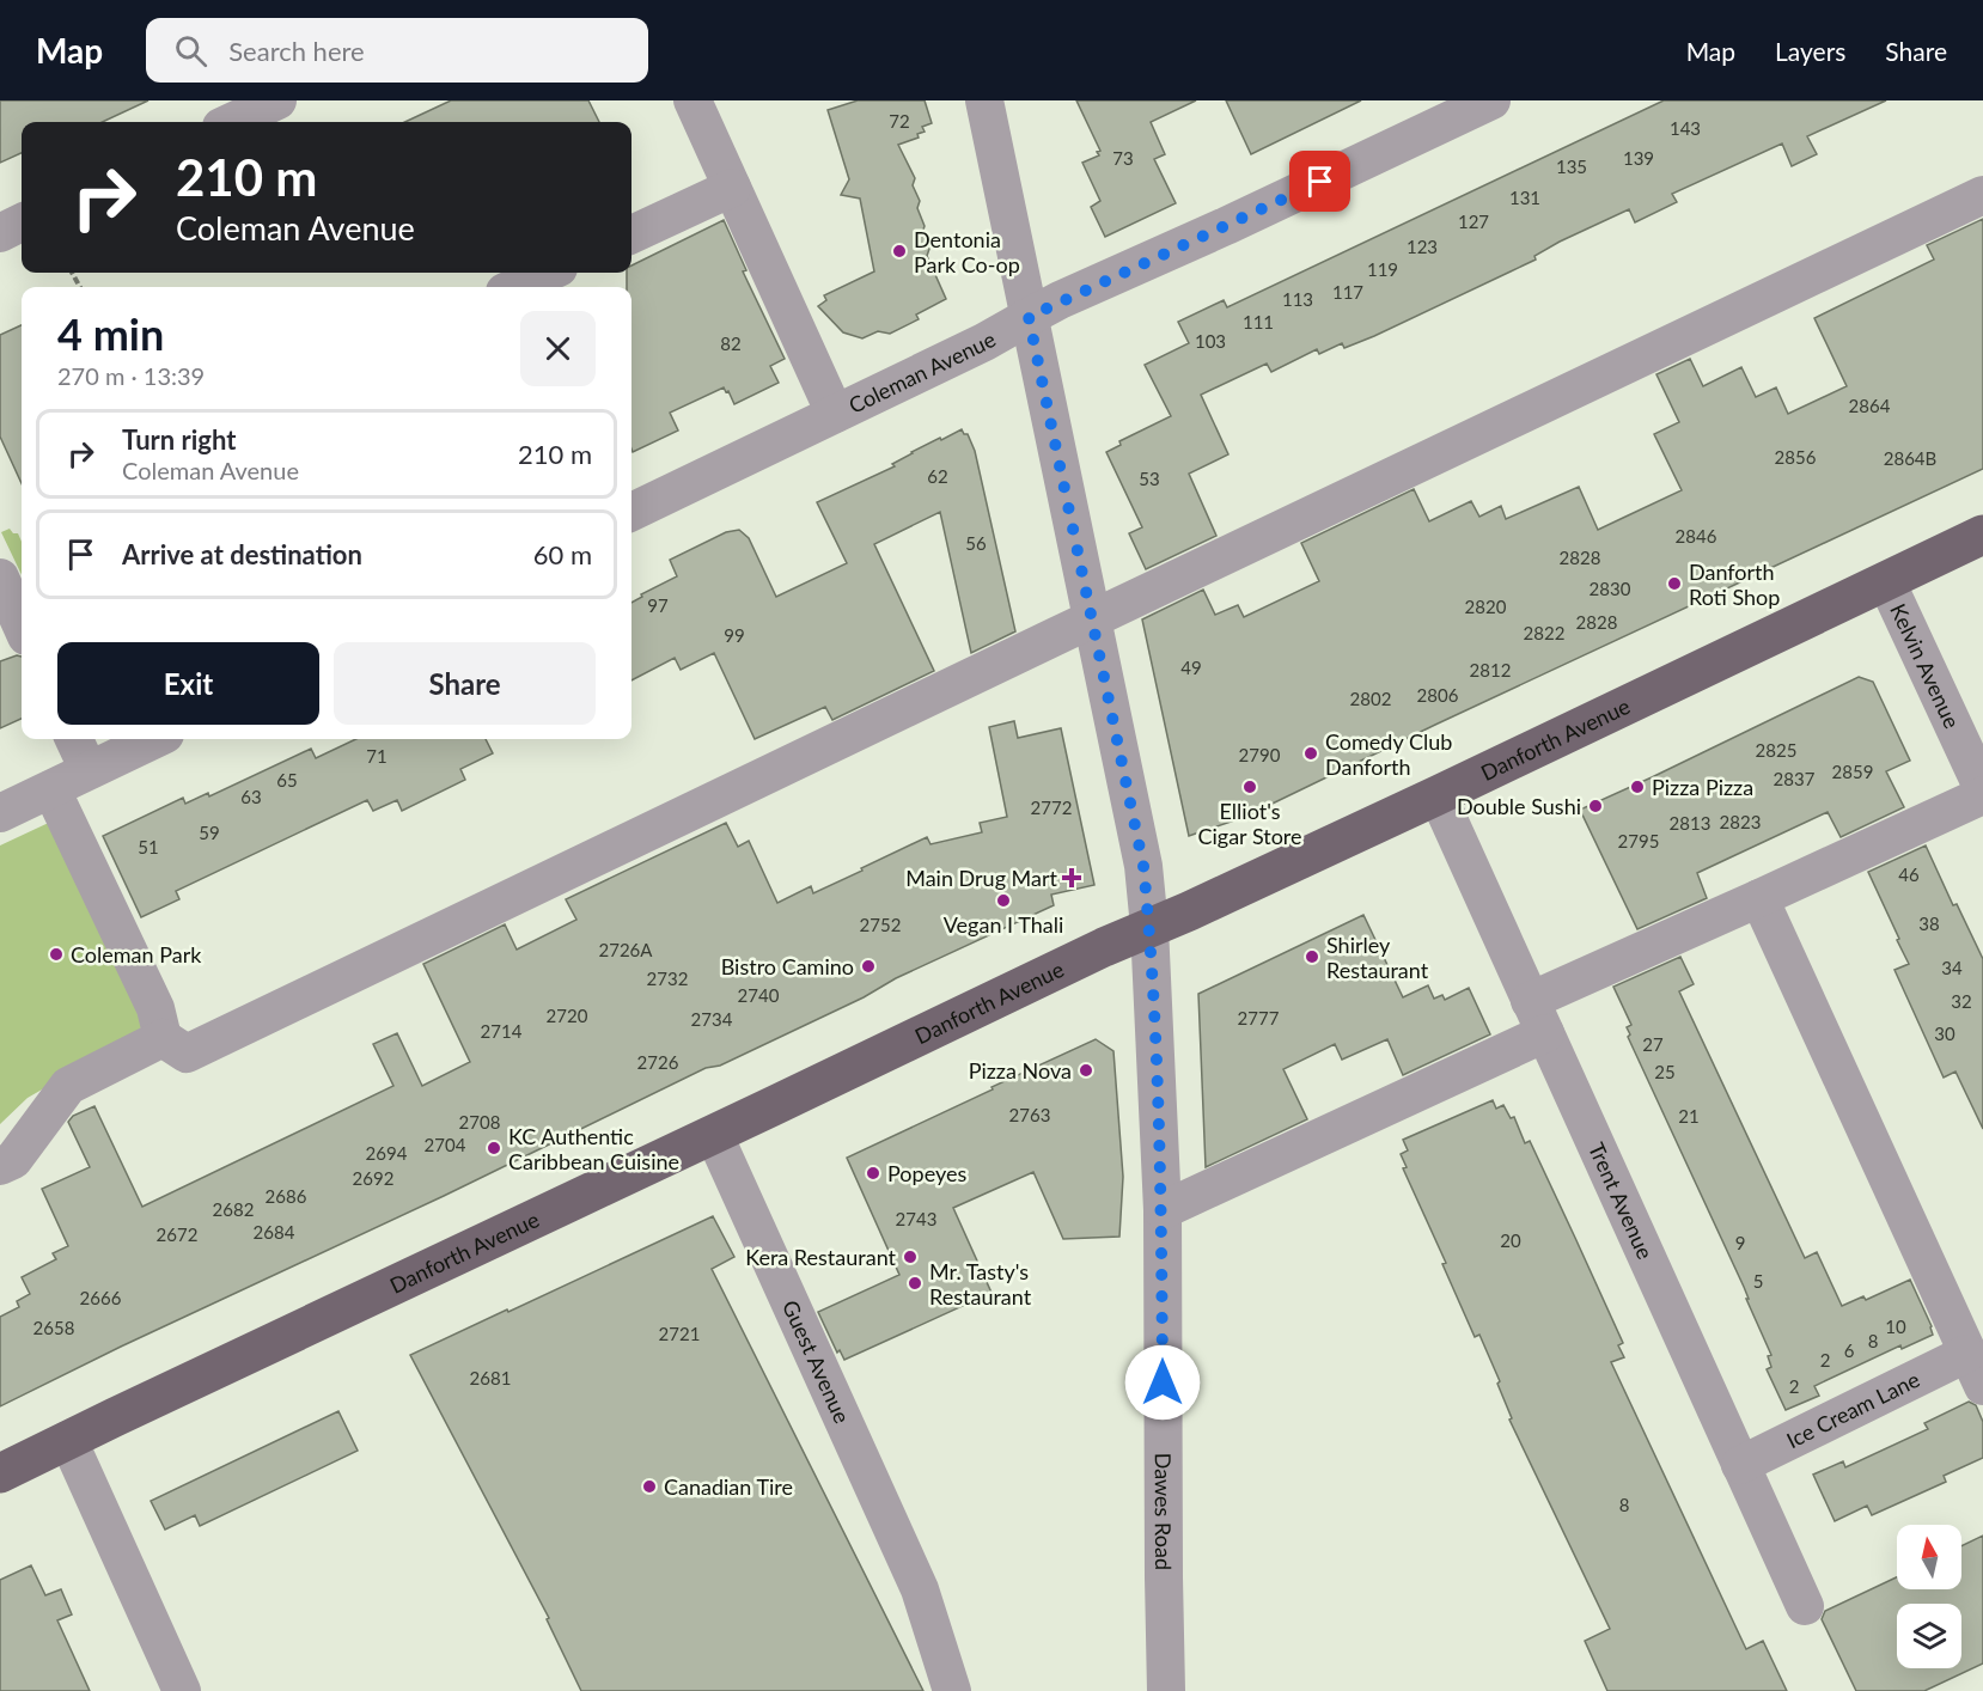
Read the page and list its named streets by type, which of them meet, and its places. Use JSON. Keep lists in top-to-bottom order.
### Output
{
  "streets": {
    "main road": ["Danforth Avenue"],
    "street": [
      "Coleman Avenue",
      "Kelvin Avenue",
      "Trent Avenue",
      "Guest Avenue",
      "Ice Cream Lane",
      "Dawes Road"
    ]
  },
  "crossings": [
    ["Coleman Avenue", "Dawes Road"],
    ["Kelvin Avenue", "Danforth Avenue"],
    ["Danforth Avenue", "Trent Avenue"],
    ["Danforth Avenue", "Guest Avenue"],
    ["Danforth Avenue", "Dawes Road"],
    ["Trent Avenue", "Ice Cream Lane"]
  ],
  "places": {
    "other": [
      "Dentonia Park Co-op",
      "Danforth Roti Shop",
      "Comedy Club Danforth",
      "Elliot's Cigar Store",
      "Pizza Pizza",
      "Double Sushi",
      "Vegan I Thali",
      "Coleman Park",
      "Shirley Restaurant",
      "Bistro Camino",
      "Pizza Nova",
      "KC Authentic Caribbean Cuisine",
      "Popeyes",
      "Kera Restaurant",
      "Mr. Tasty's Restaurant",
      "Canadian Tire"
    ],
    "health": ["Main Drug Mart"]
  },
  "house_numbers": [
    "72",
    "143",
    "73",
    "139",
    "135",
    "131",
    "127",
    "123",
    "119",
    "117",
    "113",
    "111",
    "103",
    "82",
    "2864",
    "2856",
    "2864B",
    "62",
    "53",
    "2846",
    "56",
    "2828",
    "2830",
    "97",
    "2820",
    "2828",
    "2822",
    "99",
    "49",
    "2812",
    "2806",
    "2802",
    "2825",
    "2790",
    "71",
    "2859",
    "2837",
    "65",
    "63",
    "2772",
    "2823",
    "2813",
    "59",
    "2795",
    "51",
    "46",
    "38",
    "2752",
    "2726A",
    "34",
    "2732",
    "2740",
    "32",
    "2720",
    "2777",
    "2734",
    "2714",
    "30",
    "27",
    "2726",
    "25",
    "2763",
    "21",
    "2708",
    "2704",
    "2694",
    "2692",
    "2686",
    "2682",
    "2743",
    "2684",
    "2672",
    "20",
    "9",
    "5",
    "2666",
    "10",
    "2658",
    "2721",
    "8",
    "6",
    "2",
    "2681",
    "2",
    "8"
  ],
  "north": "top",
  "page": {
    "header": "Map",
    "search": "Search here",
    "nav": ["Map", "Layers", "Share"],
    "turn": ["210 m", "Coleman Avenue"],
    "heading": ["4 min", "270 m · 13:39"],
    "list": [
      {
        "name": "Turn right",
        "note": "Coleman Avenue",
        "value": "210 m"
      },
      {
        "name": "Arrive at destination",
        "value": "60 m"
      }
    ],
    "buttons": ["Exit", "Share"]
  }
}
